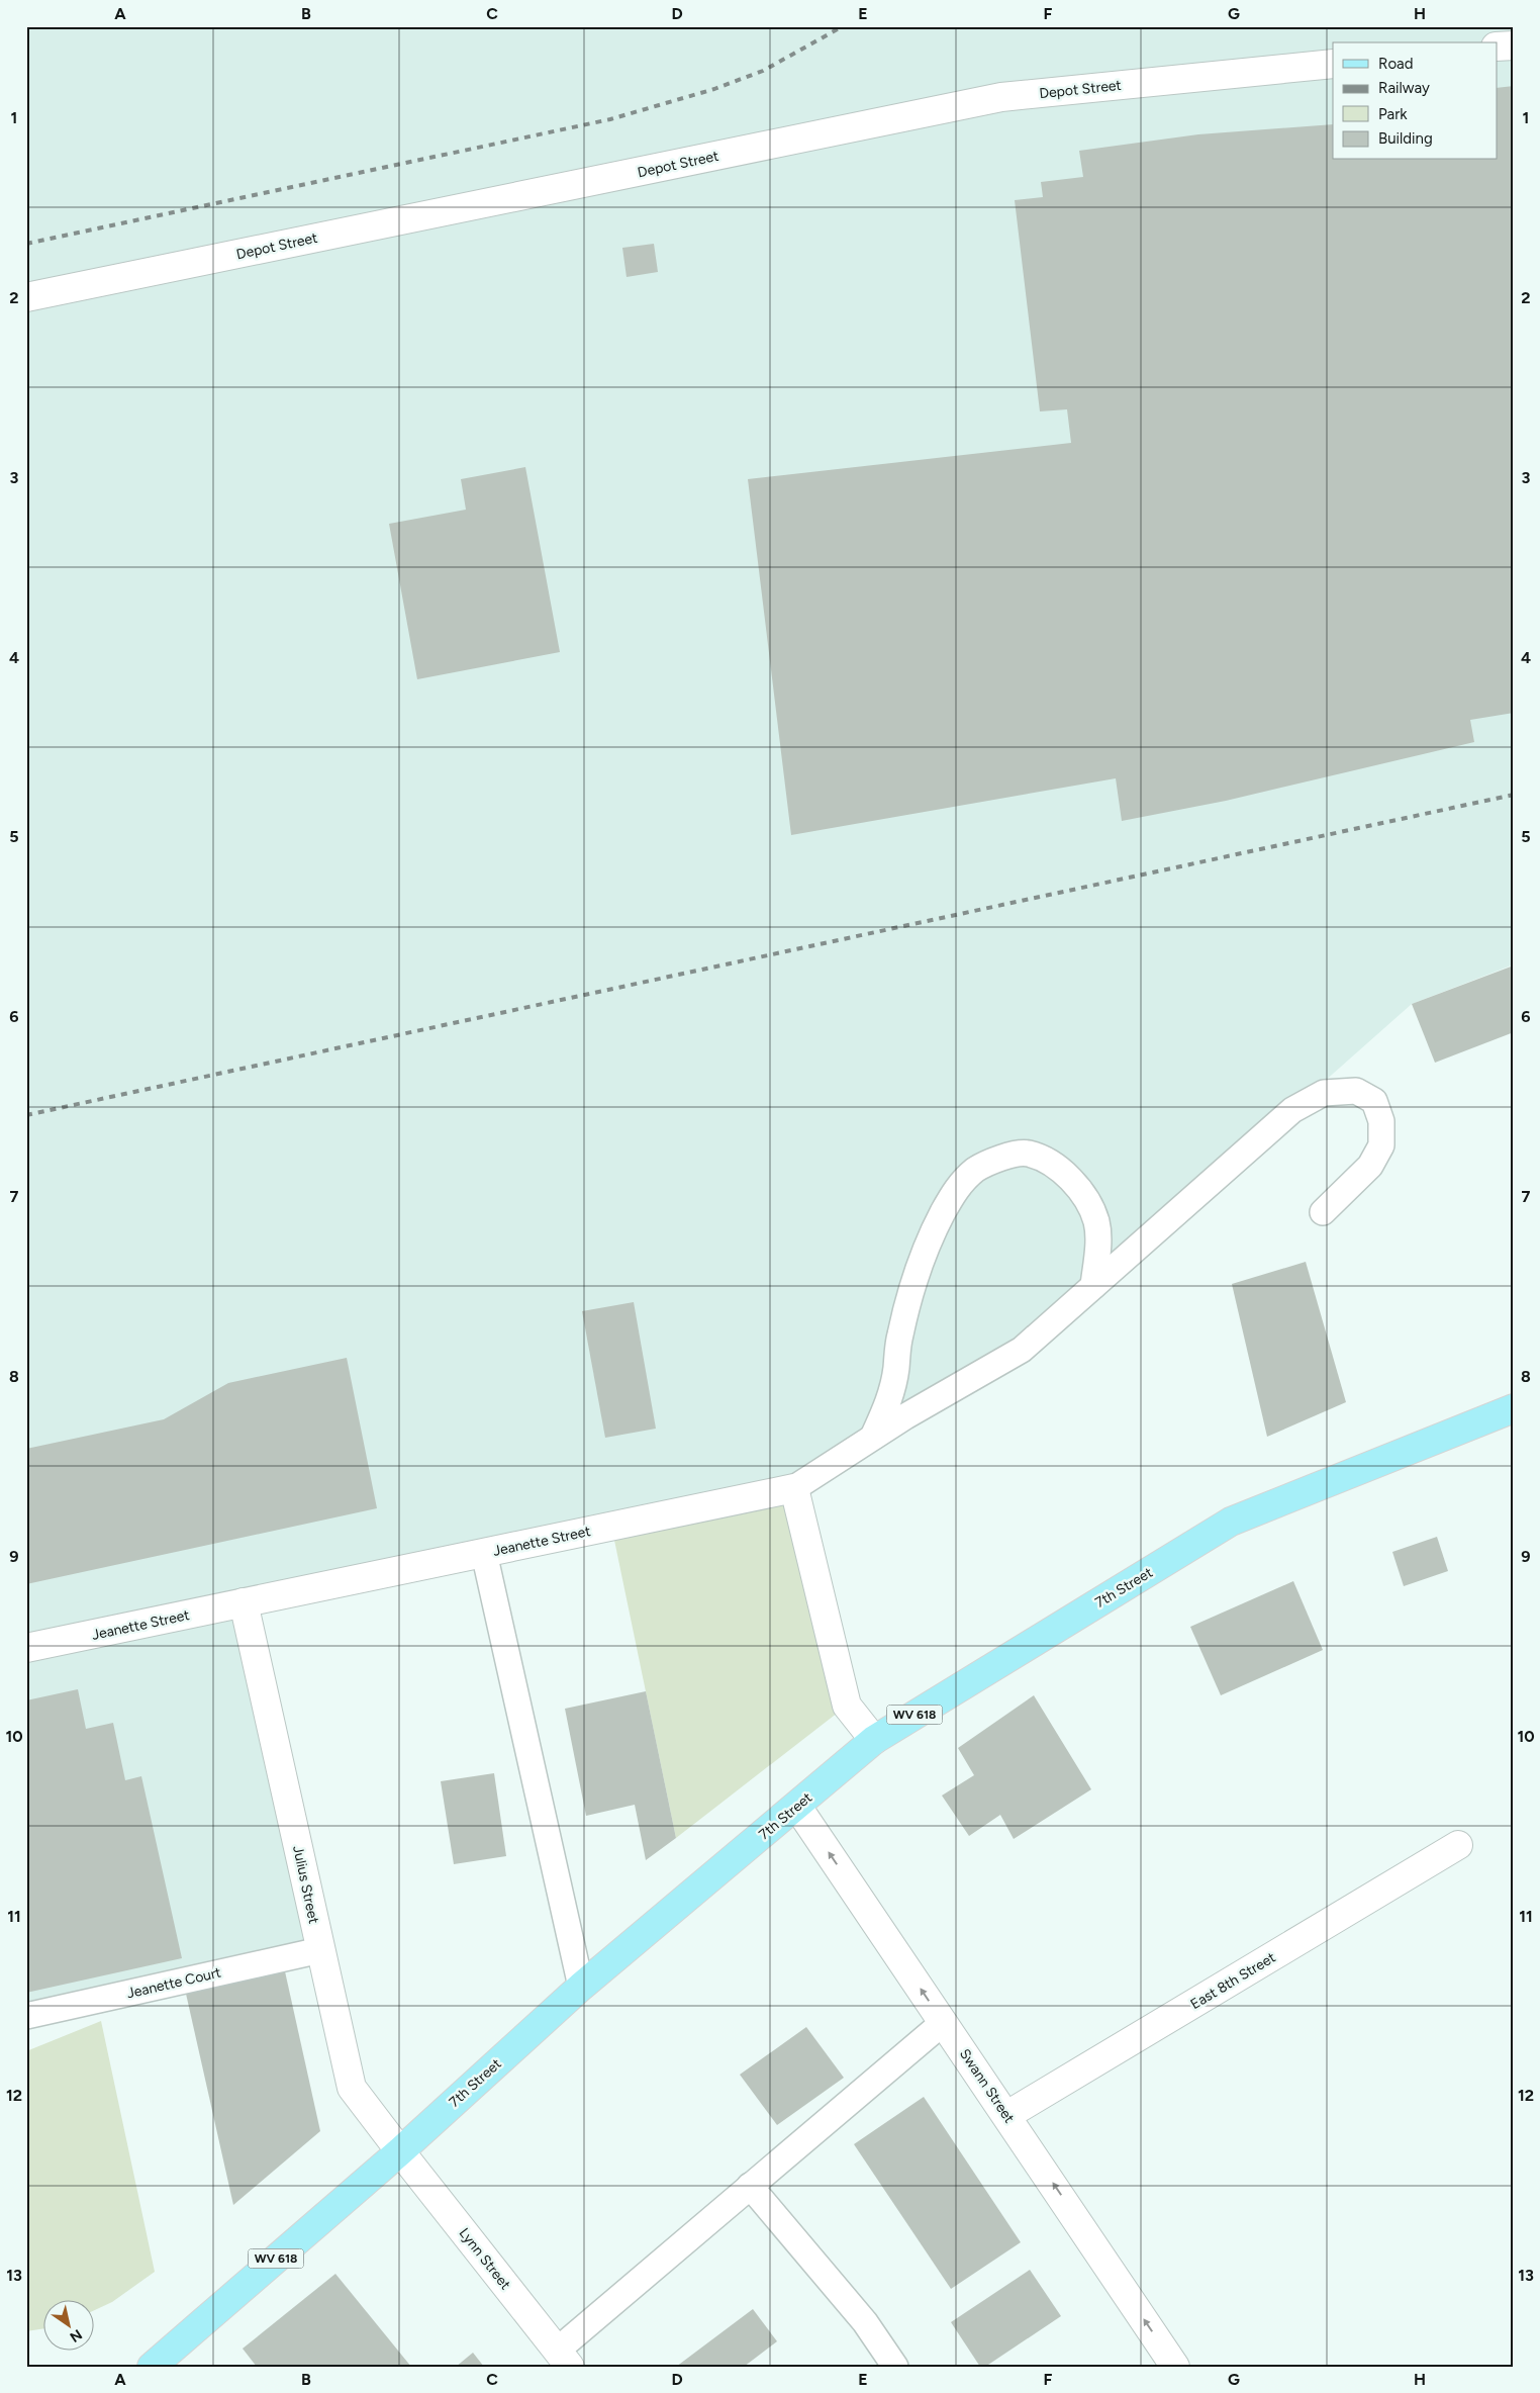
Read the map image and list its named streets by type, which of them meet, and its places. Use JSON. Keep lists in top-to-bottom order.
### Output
{
  "streets": {
    "main road": ["7th Street", "WV 618"],
    "street": [
      "Depot Street",
      "Jeanette Street",
      "Julius Street",
      "East 8th Street",
      "Swann Street",
      "Lynn Street"
    ],
    "lane": ["Jeanette Court"]
  },
  "crossings": [
    ["Jeanette Street", "Julius Street"],
    ["7th Street", "Julius Street"],
    ["7th Street", "Swann Street"],
    ["7th Street", "Lynn Street"],
    ["Julius Street", "Jeanette Court"],
    ["Julius Street", "Lynn Street"],
    ["East 8th Street", "Swann Street"]
  ],
  "one_way": ["Swann Street"],
  "legend": [
    "Road",
    "Railway",
    "Park",
    "Building"
  ],
  "north": "bottom right",
  "grid": {
    "columns": [
      "A",
      "B",
      "C",
      "D",
      "E",
      "F",
      "G",
      "H"
    ],
    "rows": [
      "1",
      "2",
      "3",
      "4",
      "5",
      "6",
      "7",
      "8",
      "9",
      "10",
      "11",
      "12",
      "13"
    ]
  }
}
